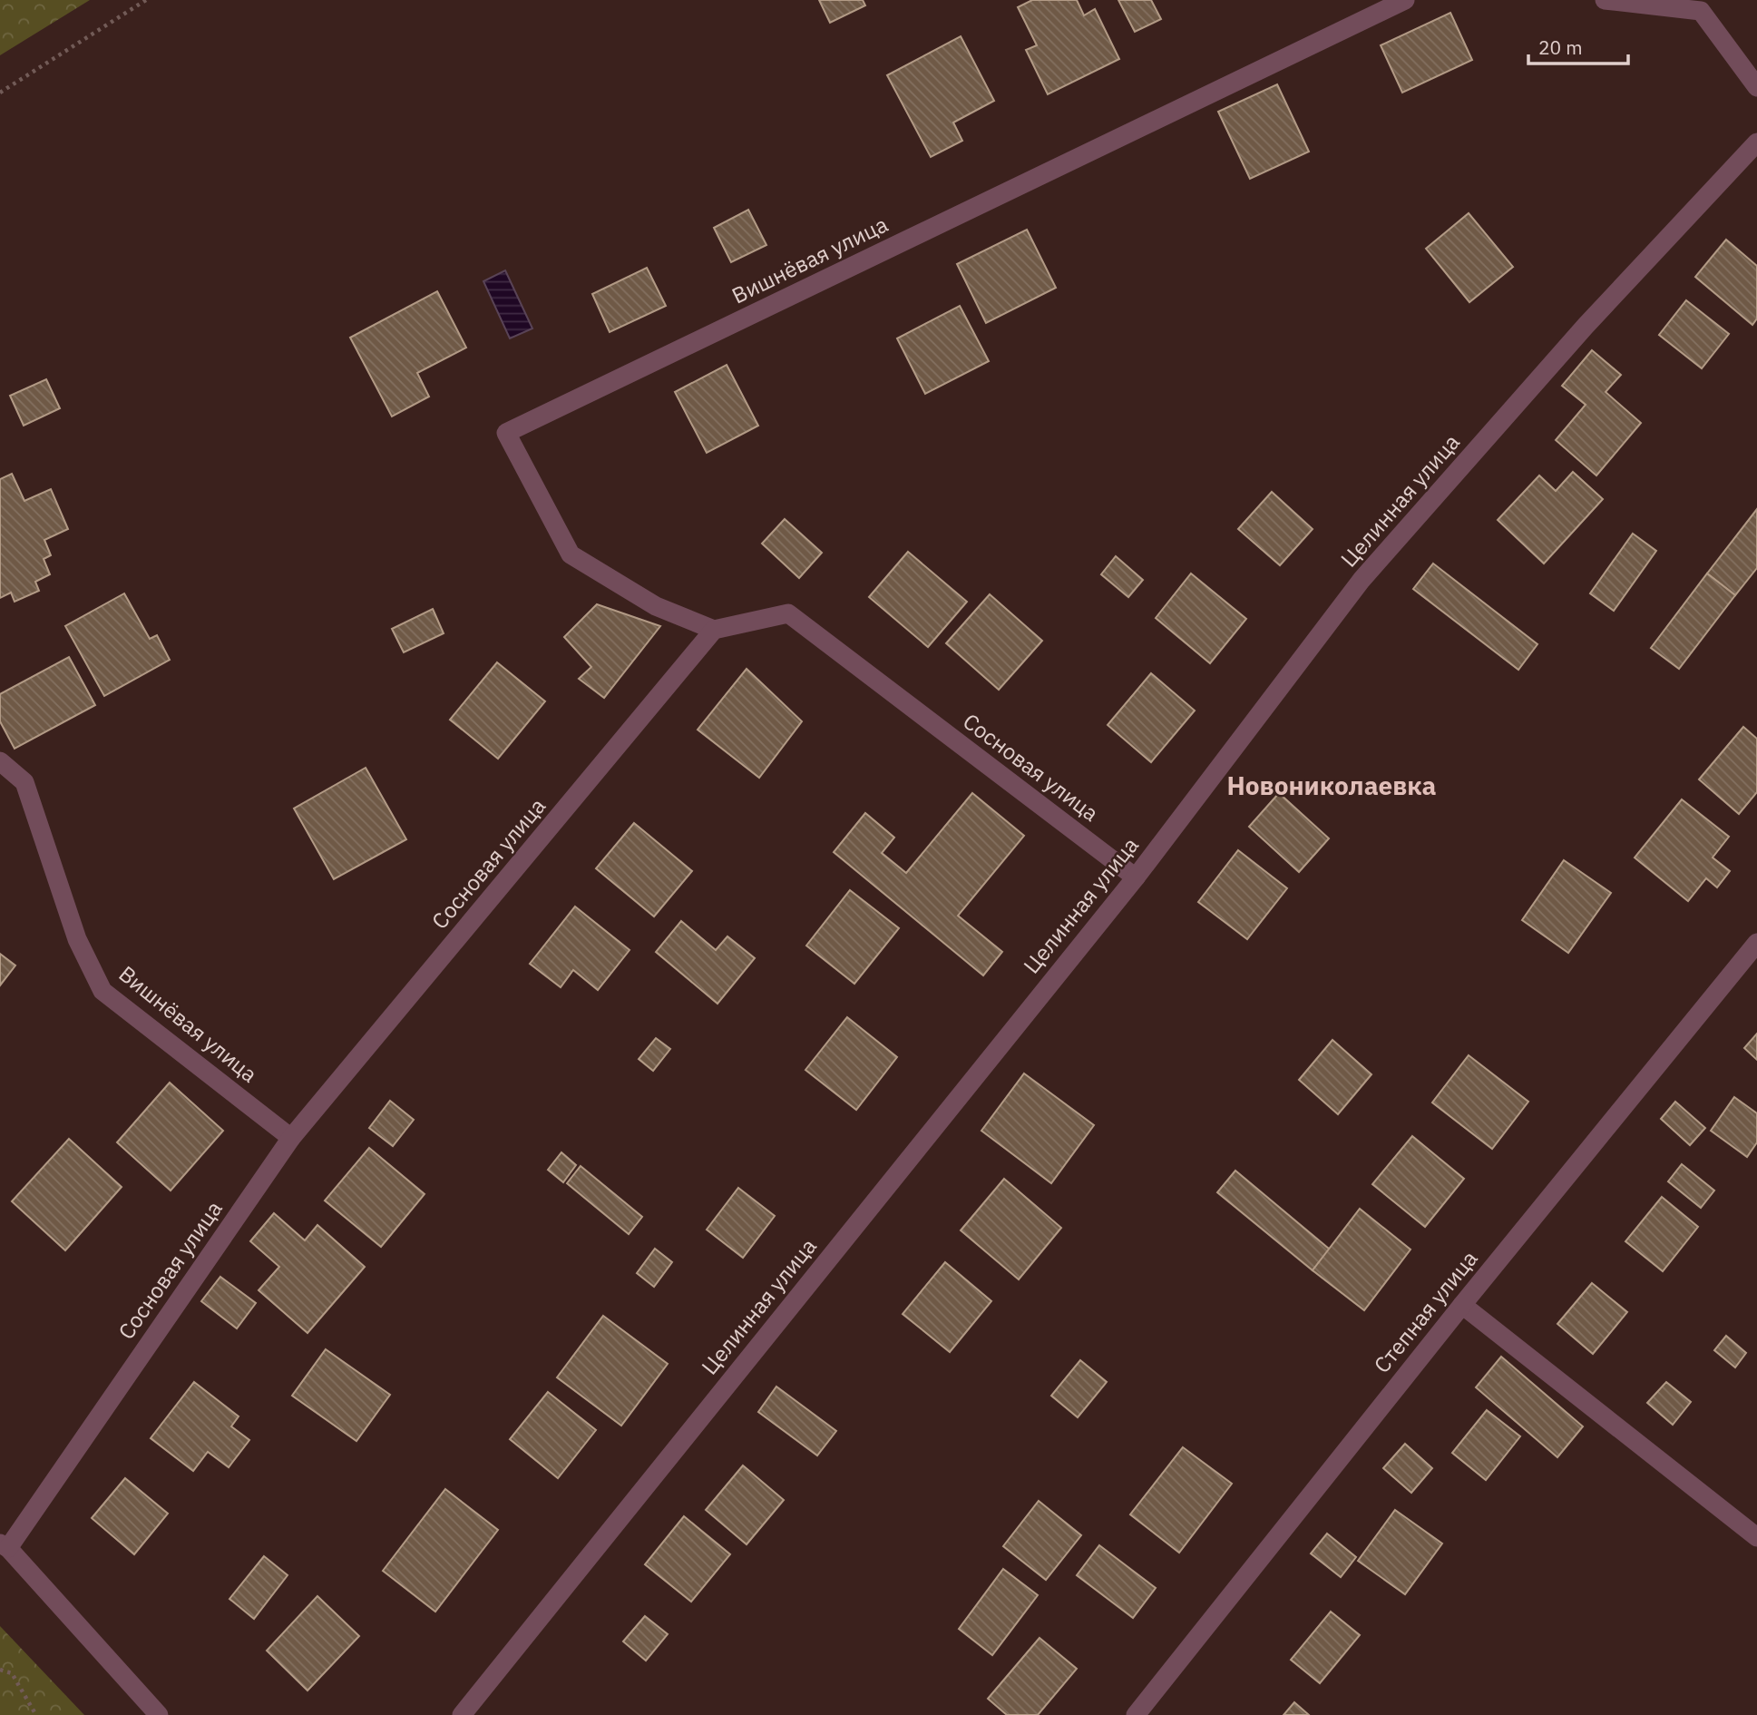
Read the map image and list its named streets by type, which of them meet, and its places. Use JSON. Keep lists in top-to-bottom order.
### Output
{
  "streets": {
    "street": [
      "Вишнёвая улица",
      "Целинная улица",
      "Сосновая улица",
      "Степная улица"
    ]
  },
  "crossings": [
    ["Вишнёвая улица", "Сосновая улица"],
    ["Целинная улица", "Сосновая улица"]
  ],
  "districts": ["Новониколаевка"],
  "scale_bar": "20 m"
}
